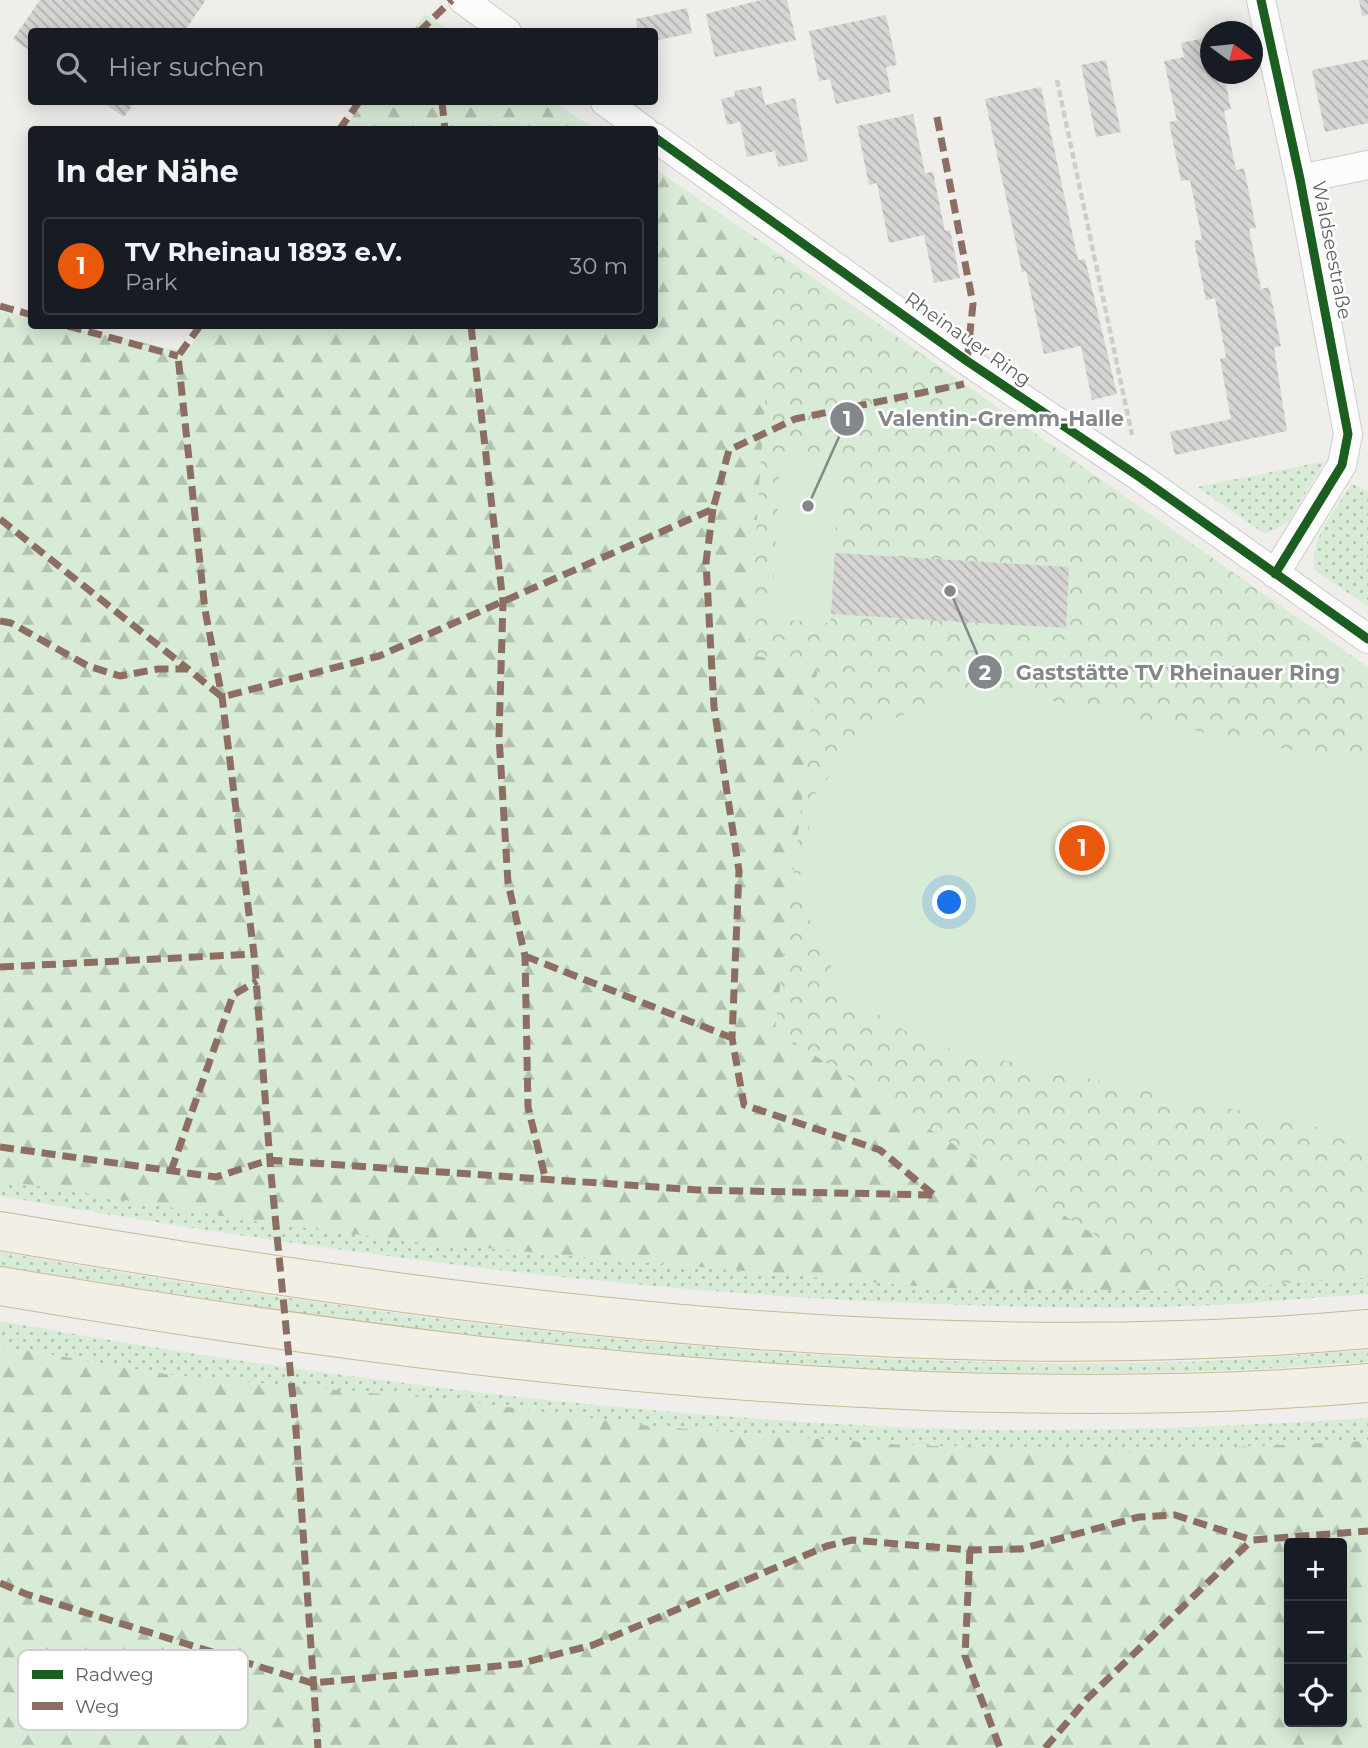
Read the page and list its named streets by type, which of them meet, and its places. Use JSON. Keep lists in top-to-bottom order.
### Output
{
  "streets": {
    "street": ["Waldseestraße", "Rheinauer Ring"]
  },
  "crossings": [
    ["Waldseestraße", "Rheinauer Ring"]
  ],
  "places": ["Valentin-Gremm-Halle", "Gaststätte TV Rheinauer Ring"],
  "legend": ["Radweg", "Weg"],
  "north": "right",
  "page": {
    "search": "Hier suchen",
    "heading": "In der Nähe",
    "list": [
      {
        "mark": "1",
        "name": "TV Rheinau 1893 e.V.",
        "note": "Park",
        "value": "30 m"
      }
    ],
    "pins": "1",
    "map_buttons": ["+", "−"]
  }
}
